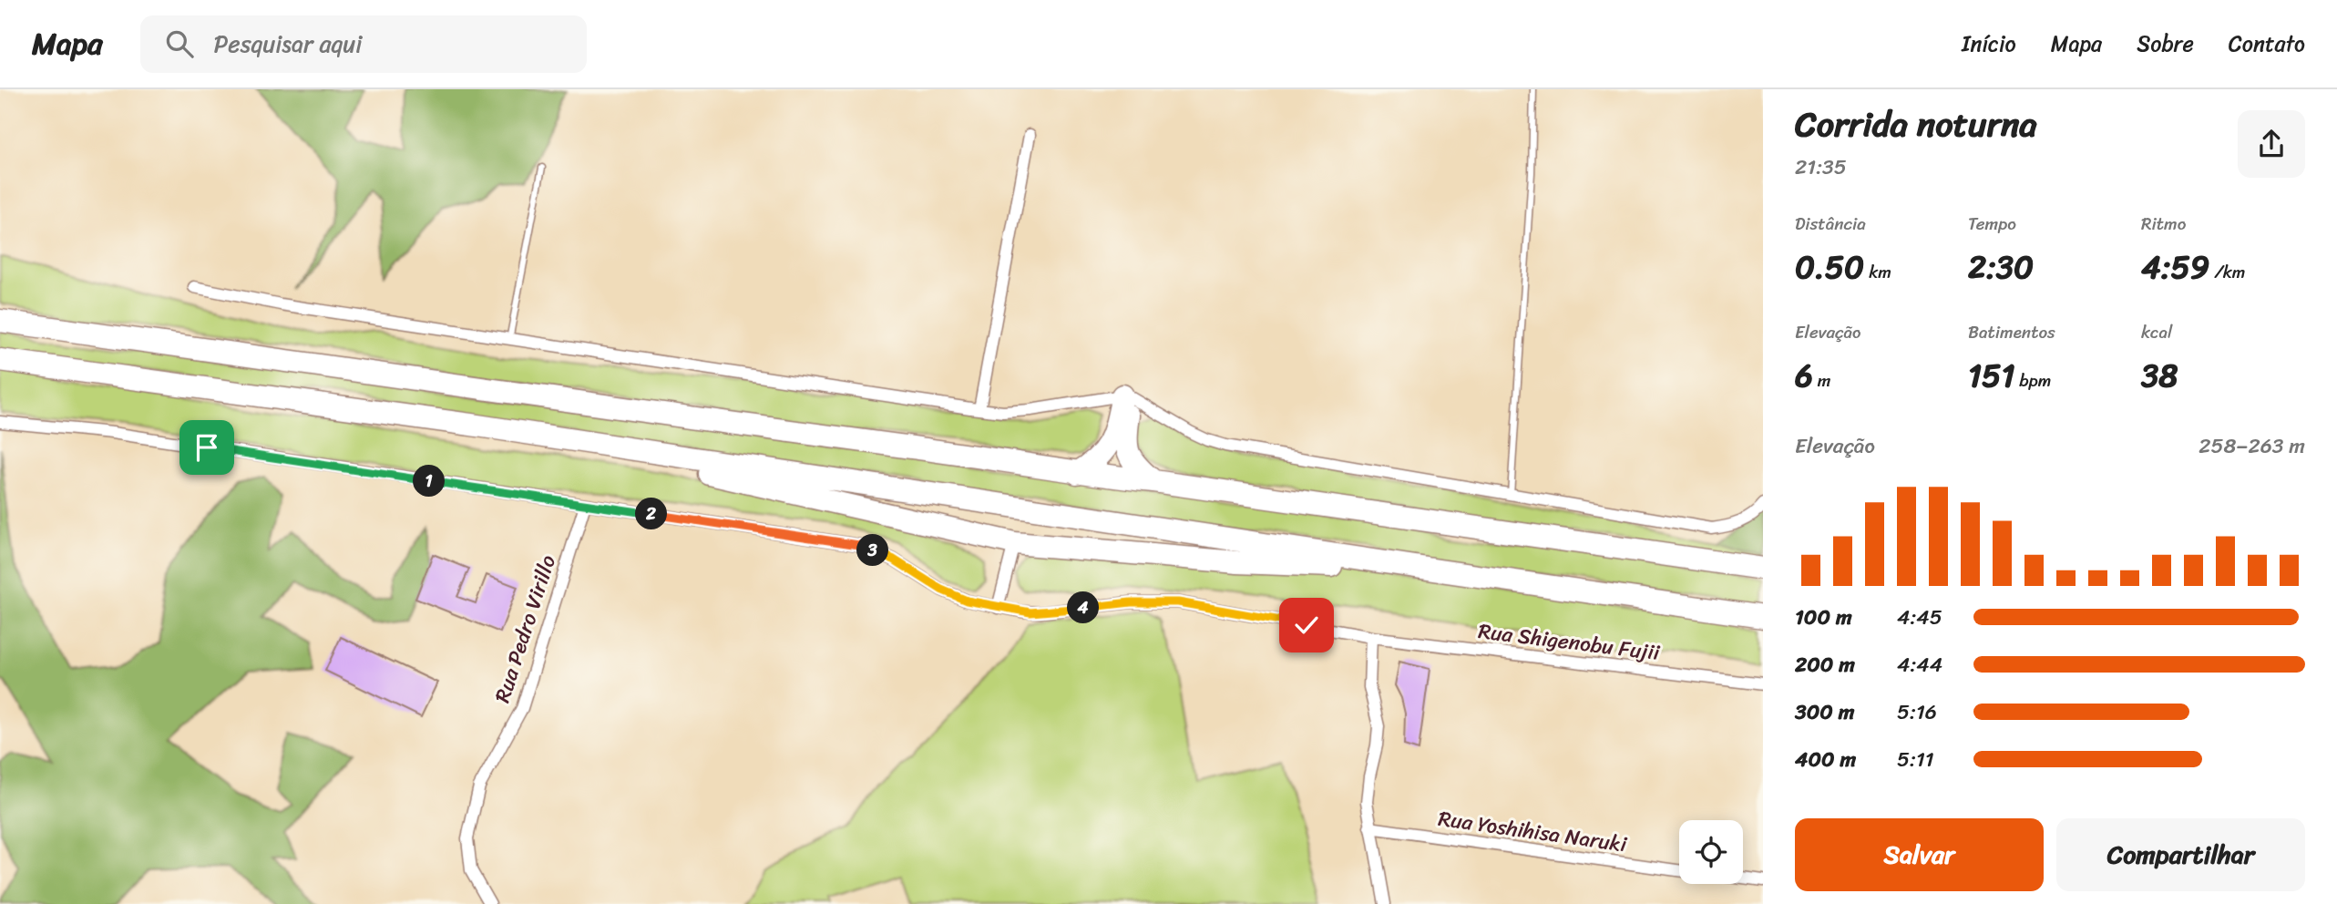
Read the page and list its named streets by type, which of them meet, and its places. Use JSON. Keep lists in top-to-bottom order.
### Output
{
  "streets": {
    "street": ["Rua Pedro Virillo", "Rua Shigenobu Fujii", "Rua Yoshihisa Naruki"]
  },
  "crossings": [
    ["Rua Pedro Virillo", "Rua Shigenobu Fujii"]
  ],
  "page": {
    "header": "Mapa",
    "search": "Pesquisar aqui",
    "nav": [
      "Início",
      "Mapa",
      "Sobre",
      "Contato"
    ],
    "heading": ["Corrida noturna", "21:35"],
    "stats": [
      ["Distância", "0.50 km"],
      ["Tempo", "2:30"],
      ["Ritmo", "4:59 /km"],
      ["Elevação", "6 m"],
      ["Batimentos", "151 bpm"],
      ["kcal", "38"]
    ],
    "chart": ["Elevação", "258–263 m"],
    "pins": [
      "1",
      "2",
      "3",
      "4"
    ],
    "list": [
      {
        "name": "100 m",
        "note": "4:45"
      },
      {
        "name": "200 m",
        "note": "4:44"
      },
      {
        "name": "300 m",
        "note": "5:16"
      },
      {
        "name": "400 m",
        "note": "5:11"
      }
    ],
    "buttons": ["Salvar", "Compartilhar"]
  }
}
